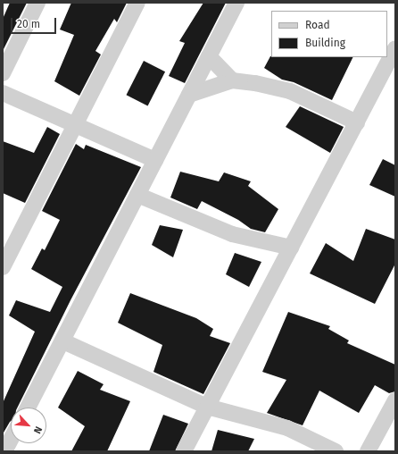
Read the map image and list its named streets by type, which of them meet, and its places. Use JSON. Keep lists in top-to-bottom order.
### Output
{
  "legend": ["Road", "Building"],
  "scale_bar": "20 m",
  "north": "bottom right"
}
